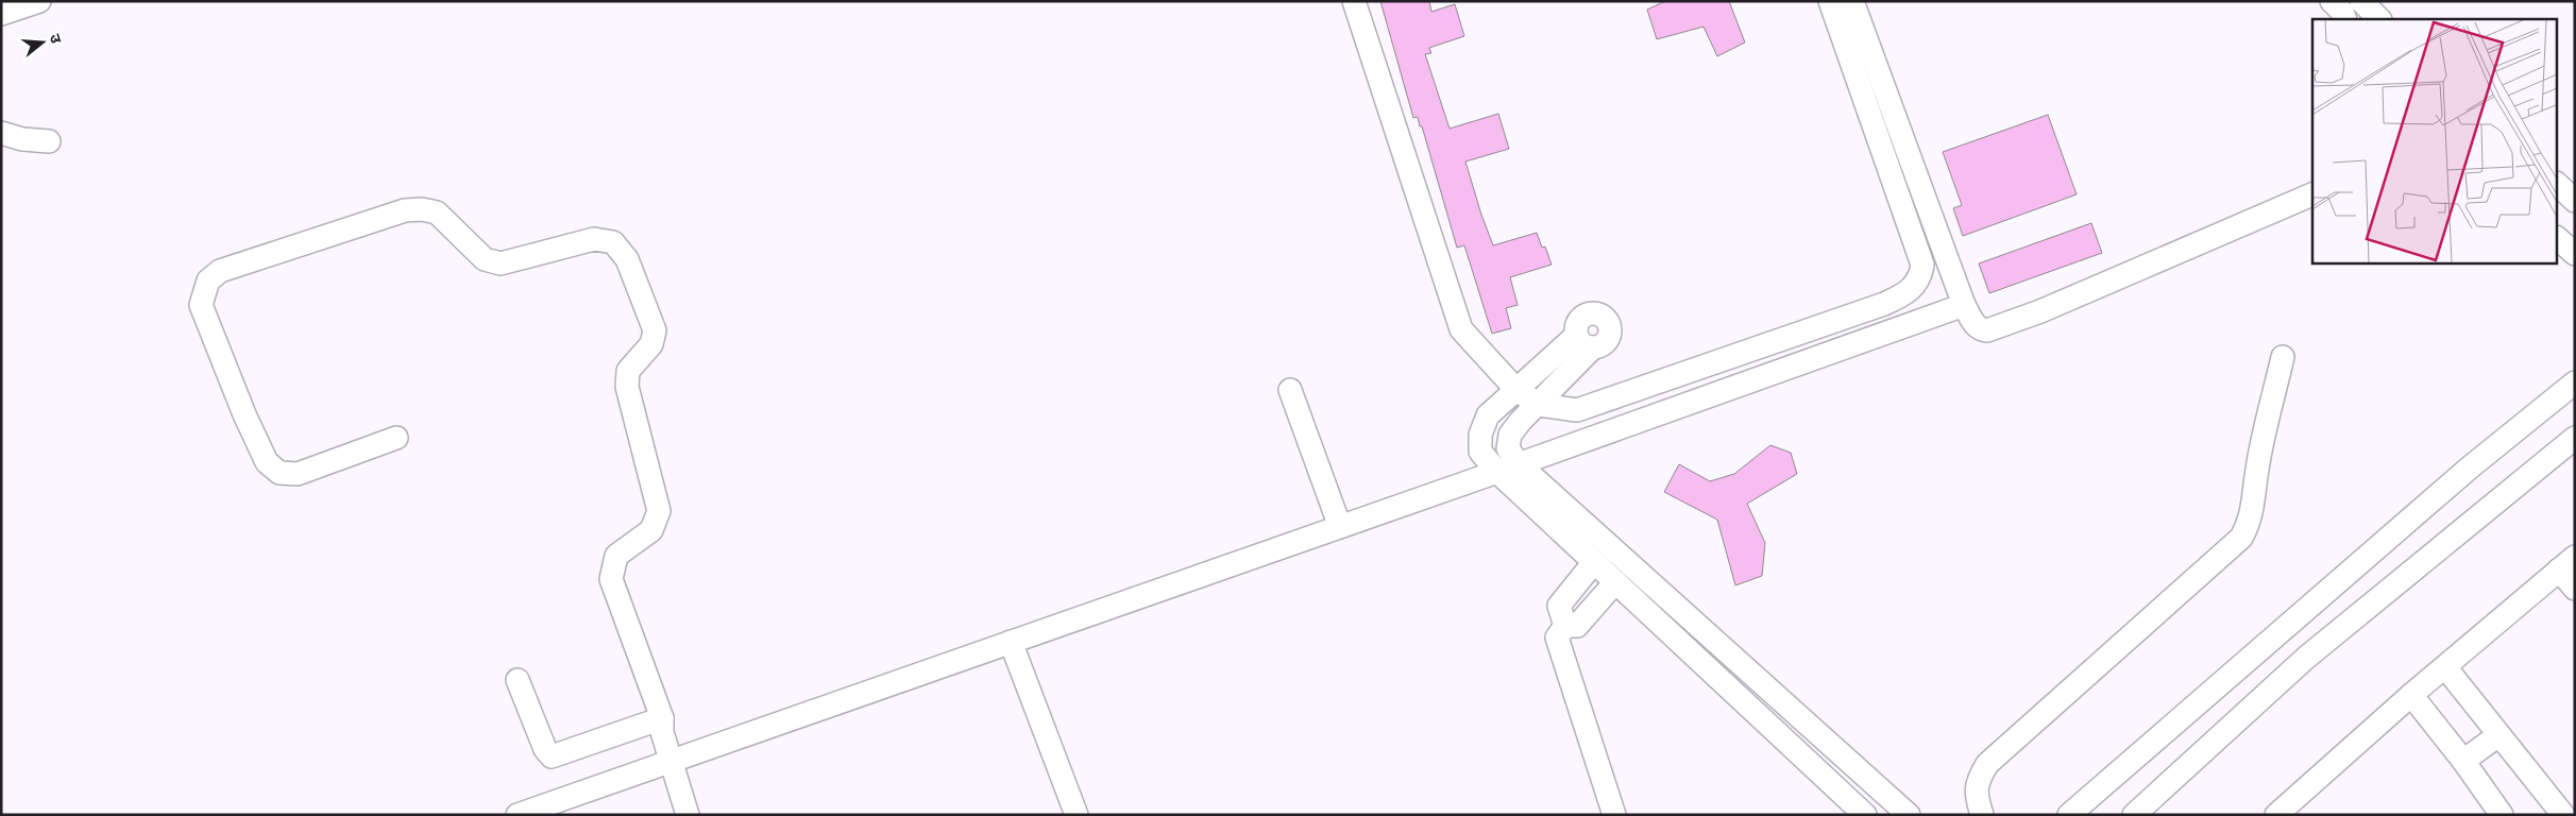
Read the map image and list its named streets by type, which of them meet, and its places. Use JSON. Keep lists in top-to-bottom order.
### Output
{
  "north": "right"
}
